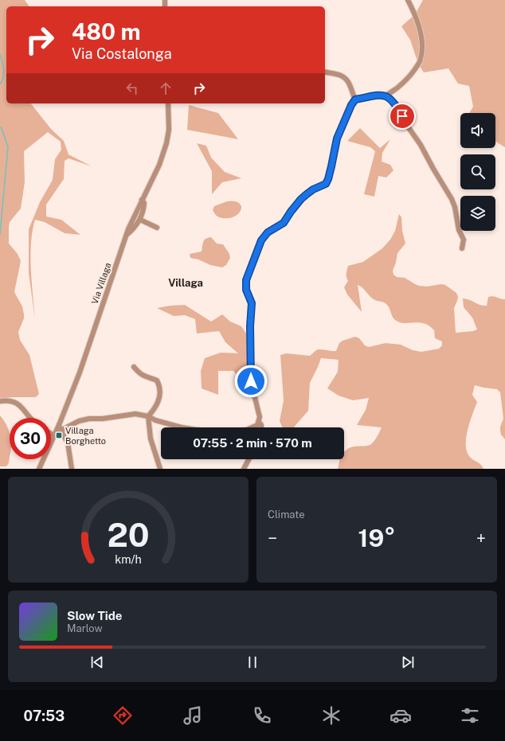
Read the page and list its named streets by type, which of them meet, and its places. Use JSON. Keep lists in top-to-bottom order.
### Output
{
  "streets": {
    "street": ["Via Villaga"]
  },
  "districts": ["Villaga"],
  "places": {
    "transit": ["Villaga Borghetto"]
  },
  "page": {
    "turn": ["480 m", "Via Costalonga"],
    "limit": "30",
    "trip": "07:55 · 2 min · 570 m",
    "tile": "Climate",
    "heat": ["−", "19°", "+"],
    "song": ["Slow Tide", "Marlow"],
    "tabs": "07:53",
    "gauge": ["20", "km/h"]
  }
}
